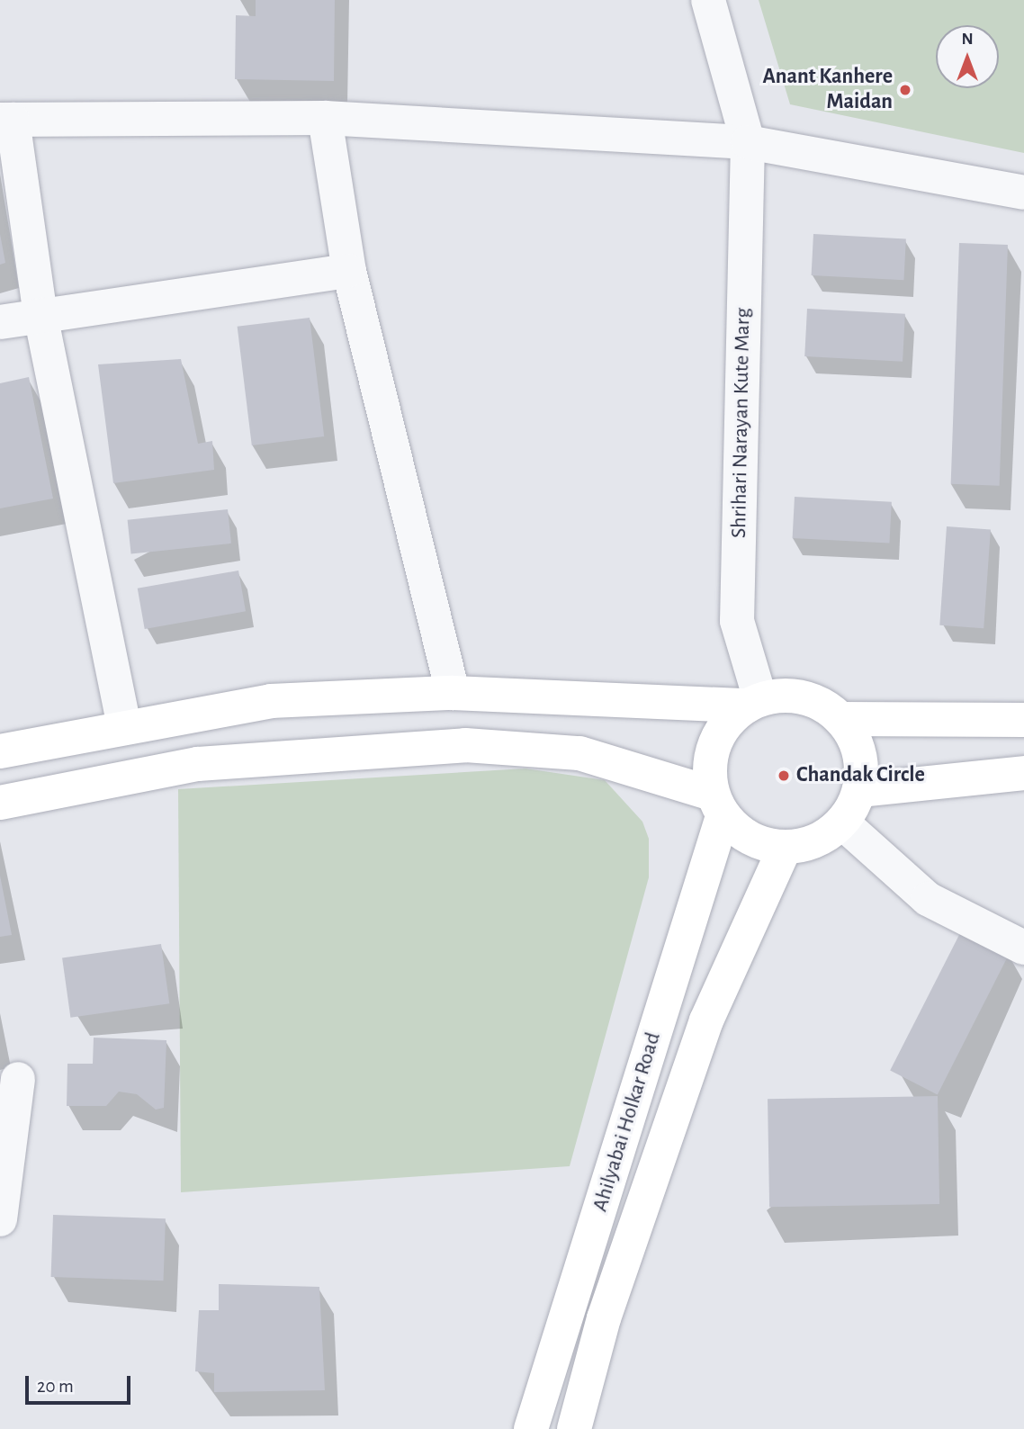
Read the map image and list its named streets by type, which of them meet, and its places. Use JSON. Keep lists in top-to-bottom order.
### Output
{
  "streets": {
    "main road": ["Ahilyabai Holkar Road"],
    "street": ["Shrihari Narayan Kute Marg"]
  },
  "crossings": [
    ["Shrihari Narayan Kute Marg", "Ahilyabai Holkar Road"]
  ],
  "places": ["Anant Kanhere Maidan", "Chandak Circle"],
  "scale_bar": "20 m",
  "north": "top"
}
